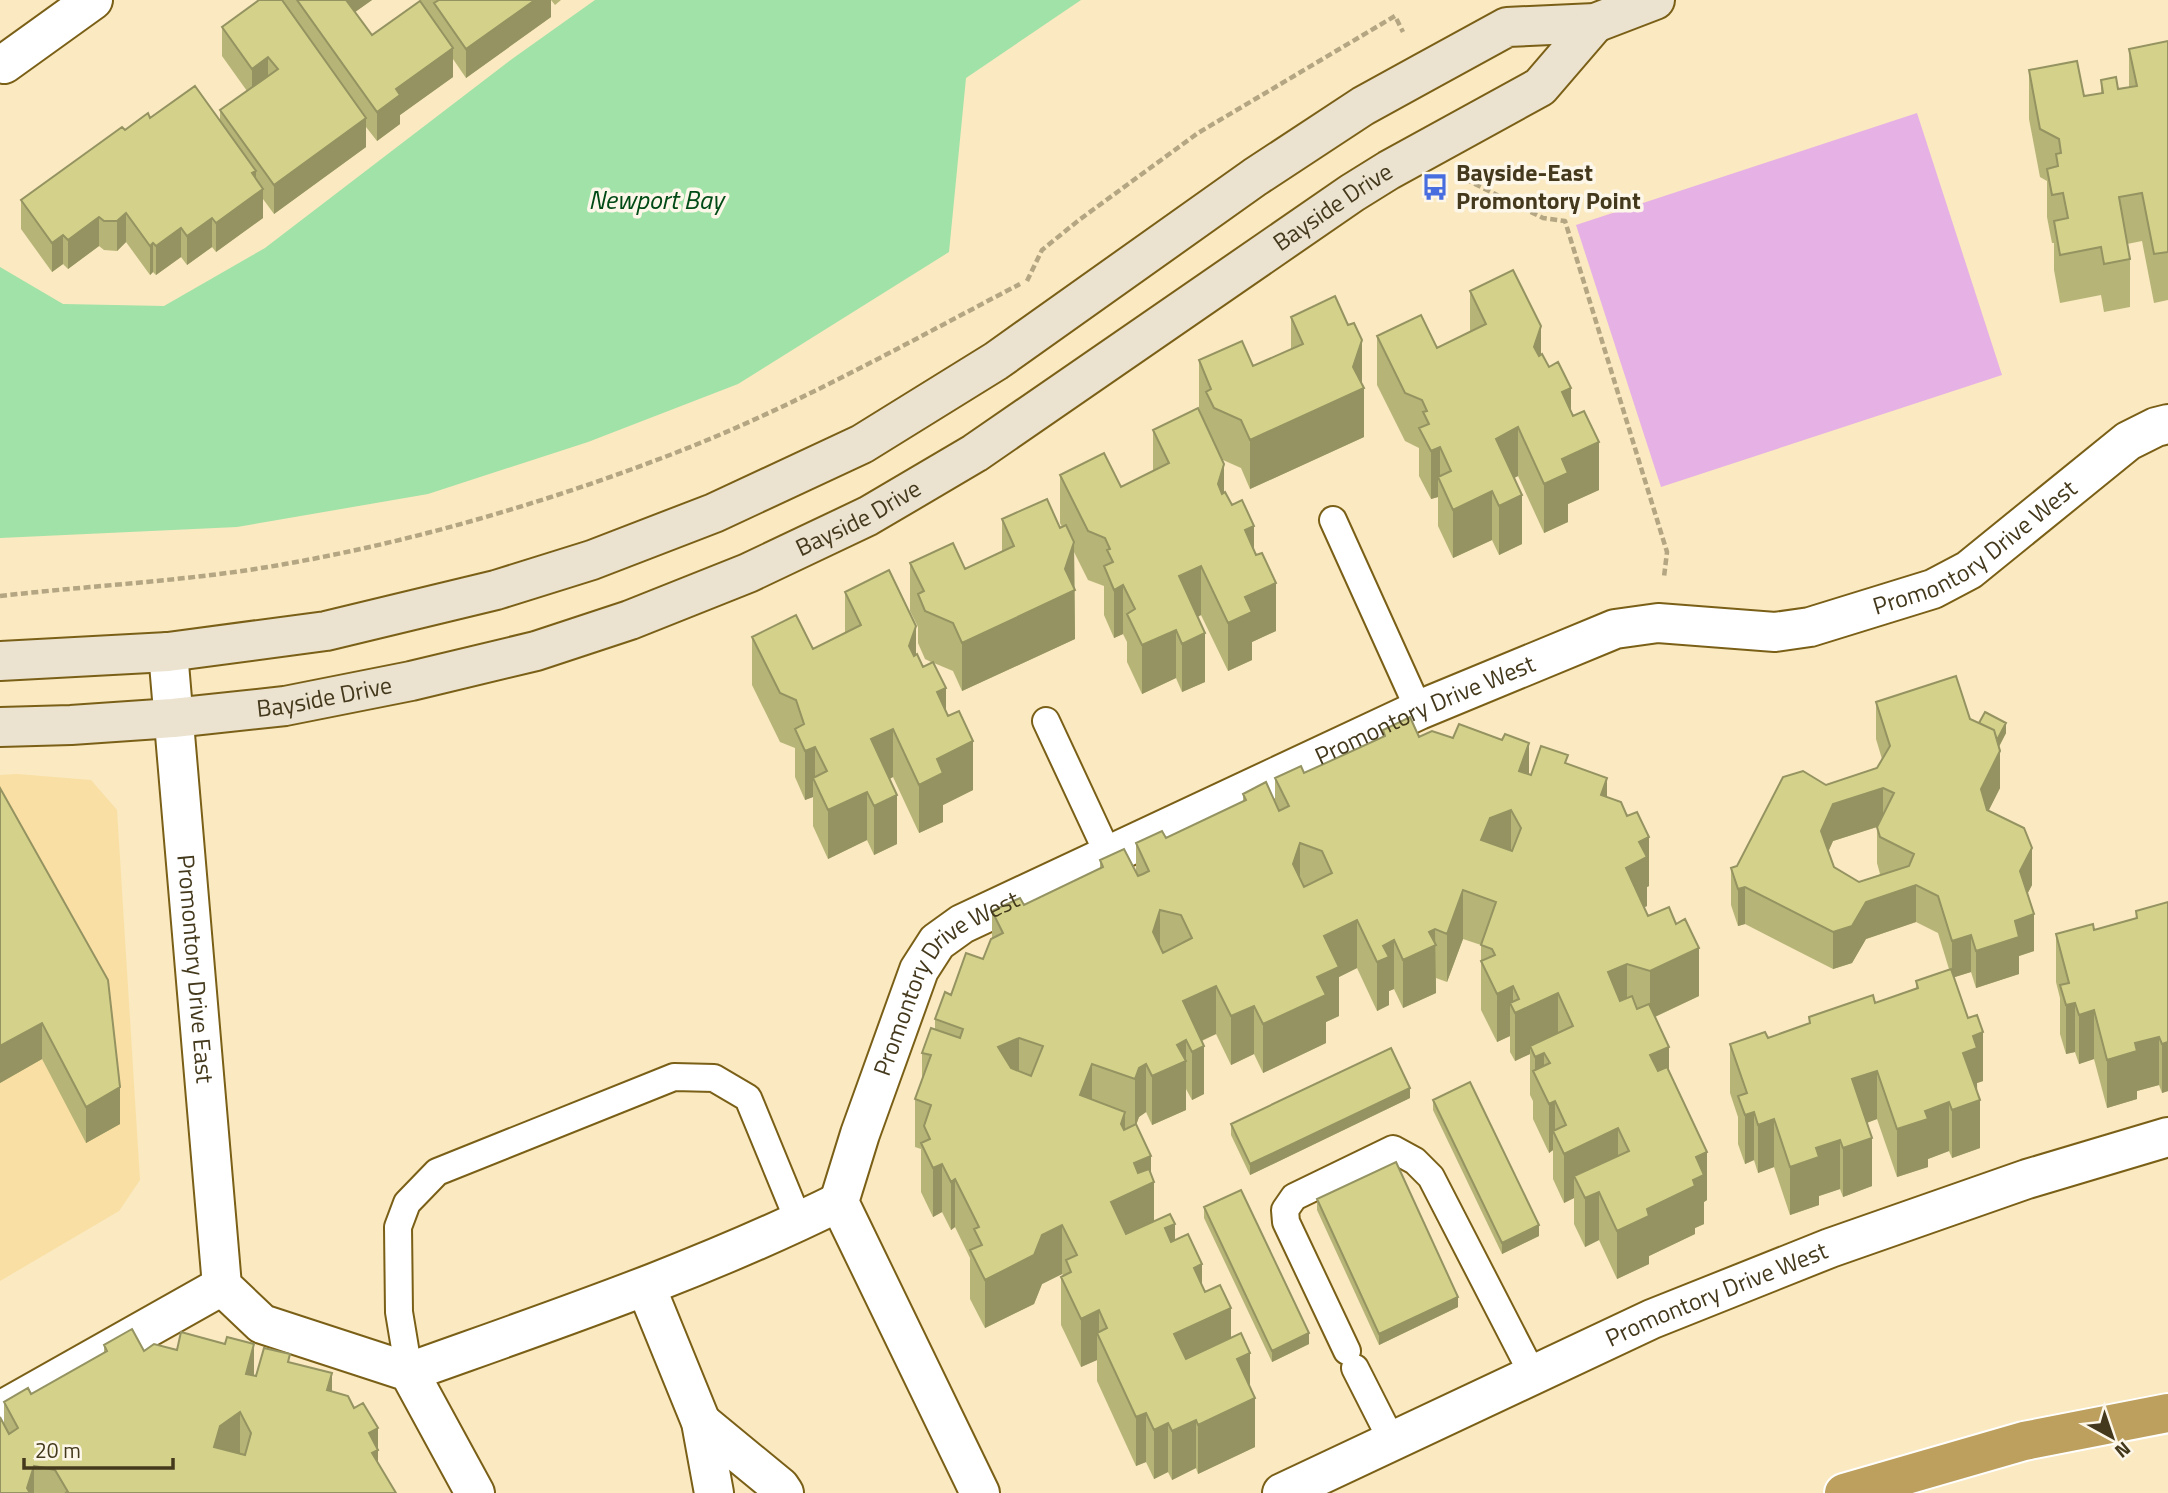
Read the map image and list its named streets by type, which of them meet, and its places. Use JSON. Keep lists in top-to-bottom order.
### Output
{
  "streets": {
    "main road": ["Bayside Drive"],
    "street": ["Promontory Drive West", "Promontory Drive East"]
  },
  "crossings": [
    ["Bayside Drive", "Promontory Drive East"]
  ],
  "water": ["Newport Bay"],
  "places": {
    "bus stop": ["Bayside-East Promontory Point"]
  },
  "scale_bar": "20 m",
  "north": "bottom right"
}
